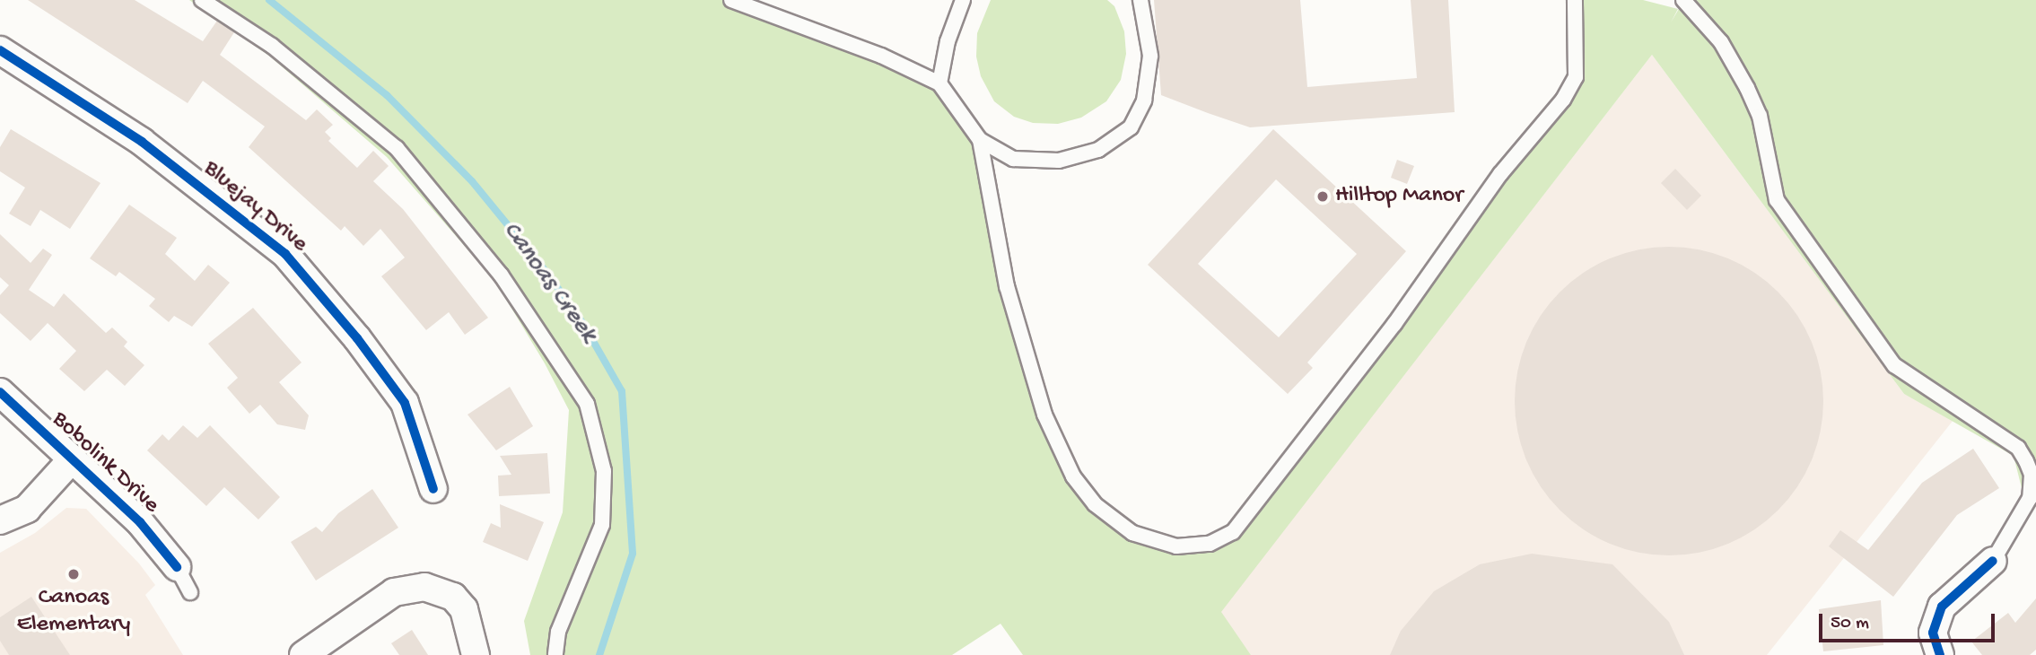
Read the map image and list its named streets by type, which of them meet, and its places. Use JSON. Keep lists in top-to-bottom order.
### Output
{
  "streets": {
    "street": ["Bluejay Drive", "Bobolink Drive"]
  },
  "water": ["Canoas Creek"],
  "places": ["Hilltop Manor", "Canoas Elementary"],
  "scale_bar": "50 m"
}
